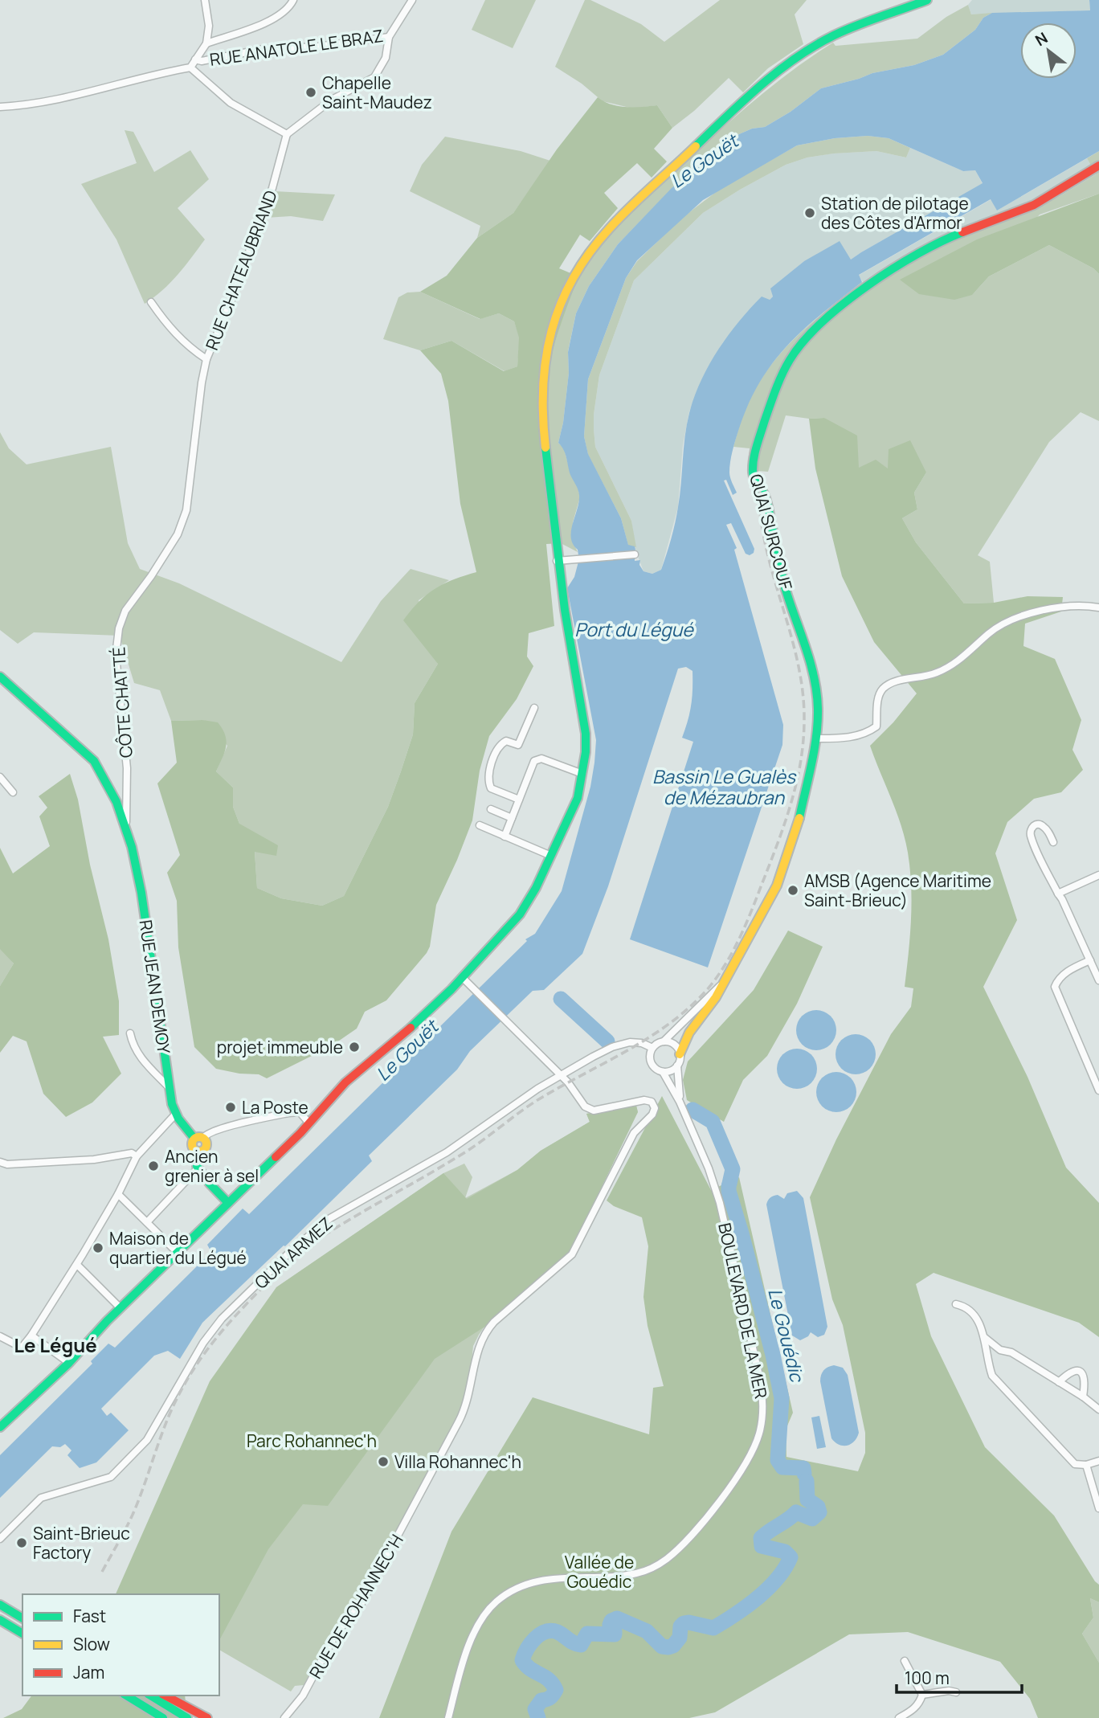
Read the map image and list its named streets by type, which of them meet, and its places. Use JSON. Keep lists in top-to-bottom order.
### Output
{
  "streets": {
    "main road": ["QUAI SURCOUF", "RUE JEAN DEMOY"],
    "street": [
      "RUE ANATOLE LE BRAZ",
      "RUE CHATEAUBRIAND",
      "CÔTE CHATTÉ",
      "QUAI ARMEZ",
      "BOULEVARD DE LA MER",
      "RUE DE ROHANNEC'H"
    ]
  },
  "crossings": [
    ["RUE CHATEAUBRIAND", "CÔTE CHATTÉ"],
    ["QUAI SURCOUF", "QUAI ARMEZ"],
    ["QUAI SURCOUF", "BOULEVARD DE LA MER"],
    ["CÔTE CHATTÉ", "RUE JEAN DEMOY"],
    ["QUAI ARMEZ", "BOULEVARD DE LA MER"],
    ["QUAI ARMEZ", "RUE DE ROHANNEC'H"]
  ],
  "districts": ["Le Légué"],
  "water": [
    "Le Gouët",
    "Port du Légué",
    "Bassin Le Gualès de Mézaubran",
    "Le Gouédic"
  ],
  "parks": ["Parc Rohannec'h", "Vallée de Gouédic"],
  "places": [
    "Chapelle Saint-Maudez",
    "Station de pilotage des Côtes d'Armor",
    "AMSB (Agence Maritime Saint-Brieuc)",
    "projet immeuble",
    "La Poste",
    "Ancien grenier à sel",
    "Maison de quartier du Légué",
    "Villa Rohannec'h",
    "Saint-Brieuc Factory"
  ],
  "legend": ["Fast", "Slow", "Jam"],
  "scale_bar": "100 m",
  "north": "top left"
}
